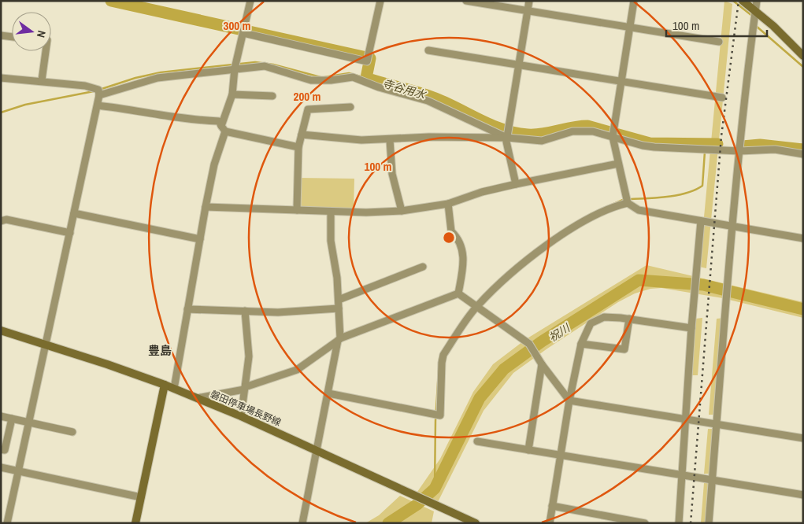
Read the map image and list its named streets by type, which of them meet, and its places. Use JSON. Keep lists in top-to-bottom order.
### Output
{
  "streets": {
    "main road": ["磐田停車場長野線"]
  },
  "districts": ["豊島"],
  "water": ["寺谷用水", "祝川"],
  "scale_bar": "100 m",
  "north": "right",
  "rings": ["300 m", "200 m", "100 m"]
}
